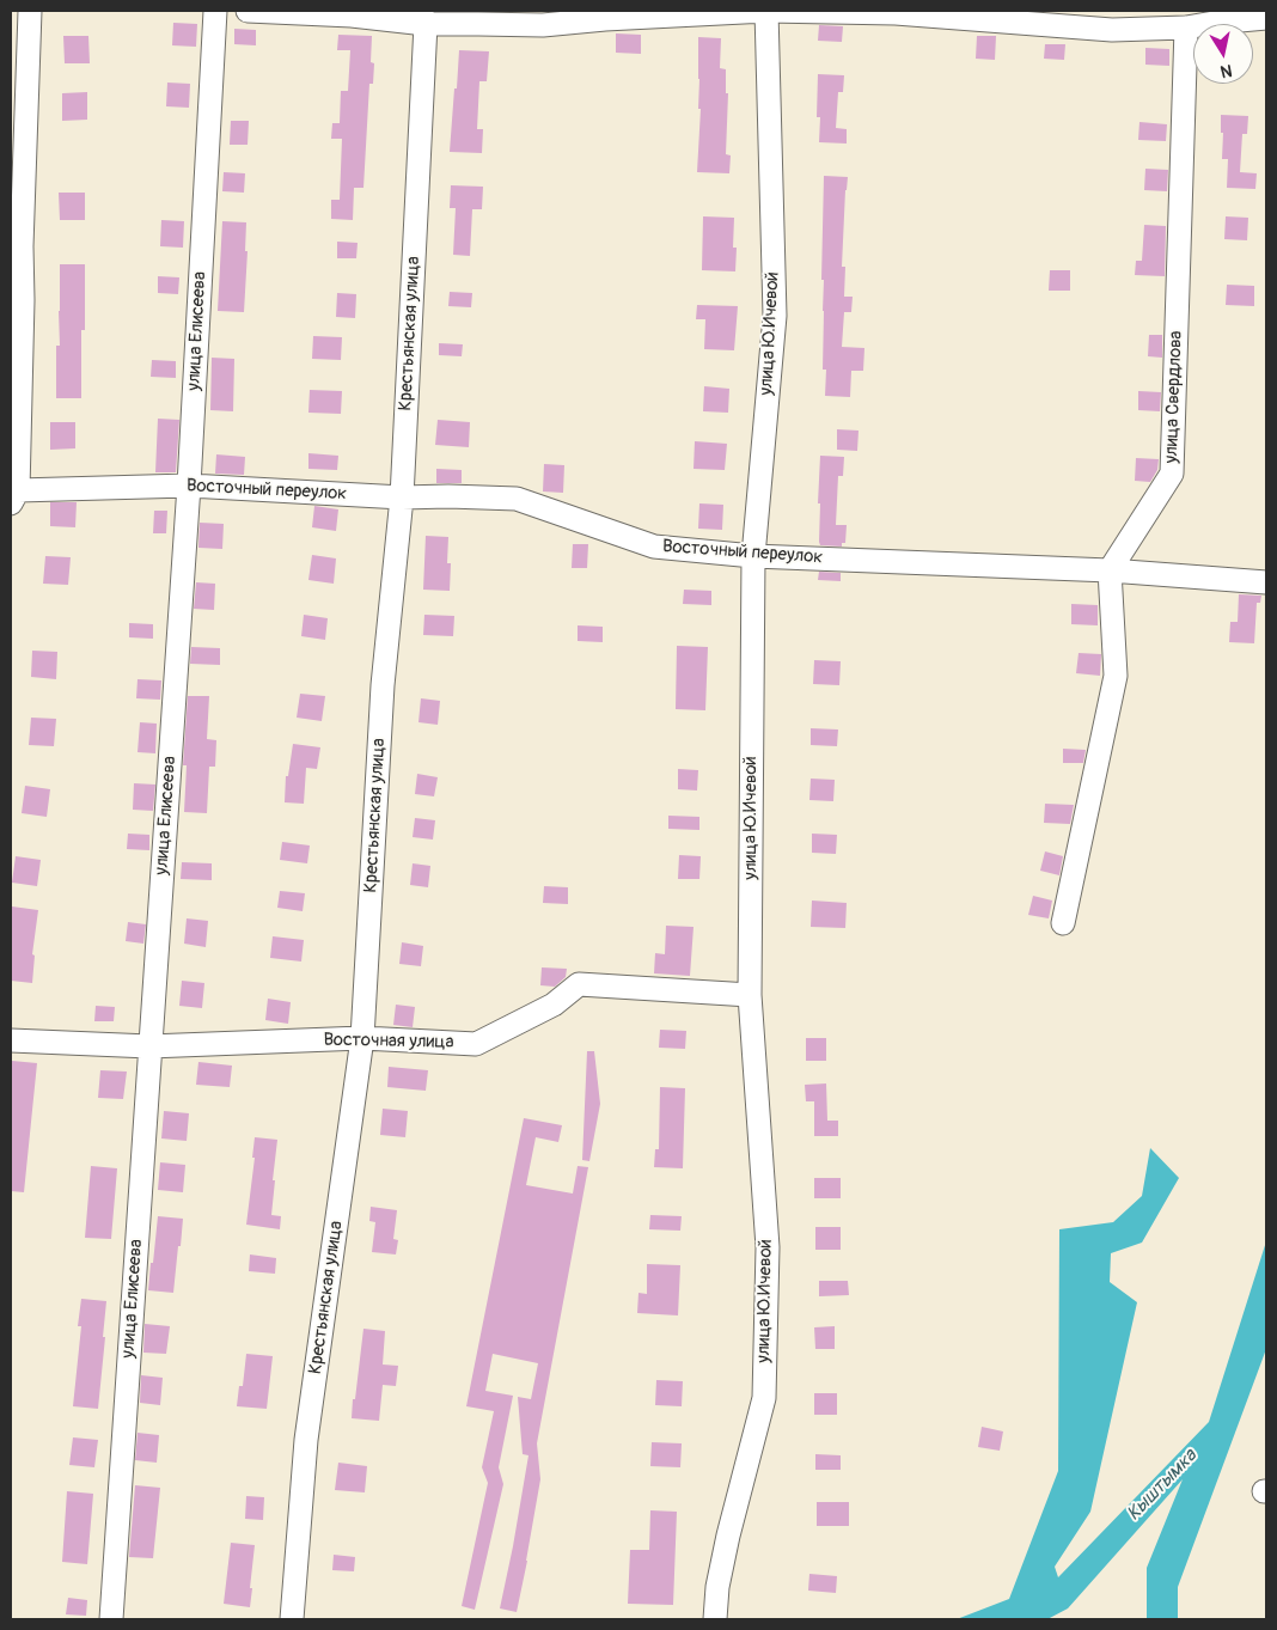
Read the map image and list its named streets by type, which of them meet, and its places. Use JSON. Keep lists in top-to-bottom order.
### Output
{
  "streets": {
    "street": [
      "улица Елисеева",
      "Крестьянская улица",
      "улица Ю.Ичевой",
      "улица Свердлова",
      "Восточный переулок",
      "Восточная улица"
    ]
  },
  "crossings": [
    ["улица Елисеева", "Восточный переулок"],
    ["улица Елисеева", "Восточная улица"],
    ["Крестьянская улица", "Восточный переулок"],
    ["Крестьянская улица", "Восточная улица"],
    ["улица Ю.Ичевой", "Восточный переулок"],
    ["улица Ю.Ичевой", "Восточная улица"],
    ["улица Свердлова", "Восточный переулок"]
  ],
  "water": ["Кыштымка"],
  "north": "bottom"
}
